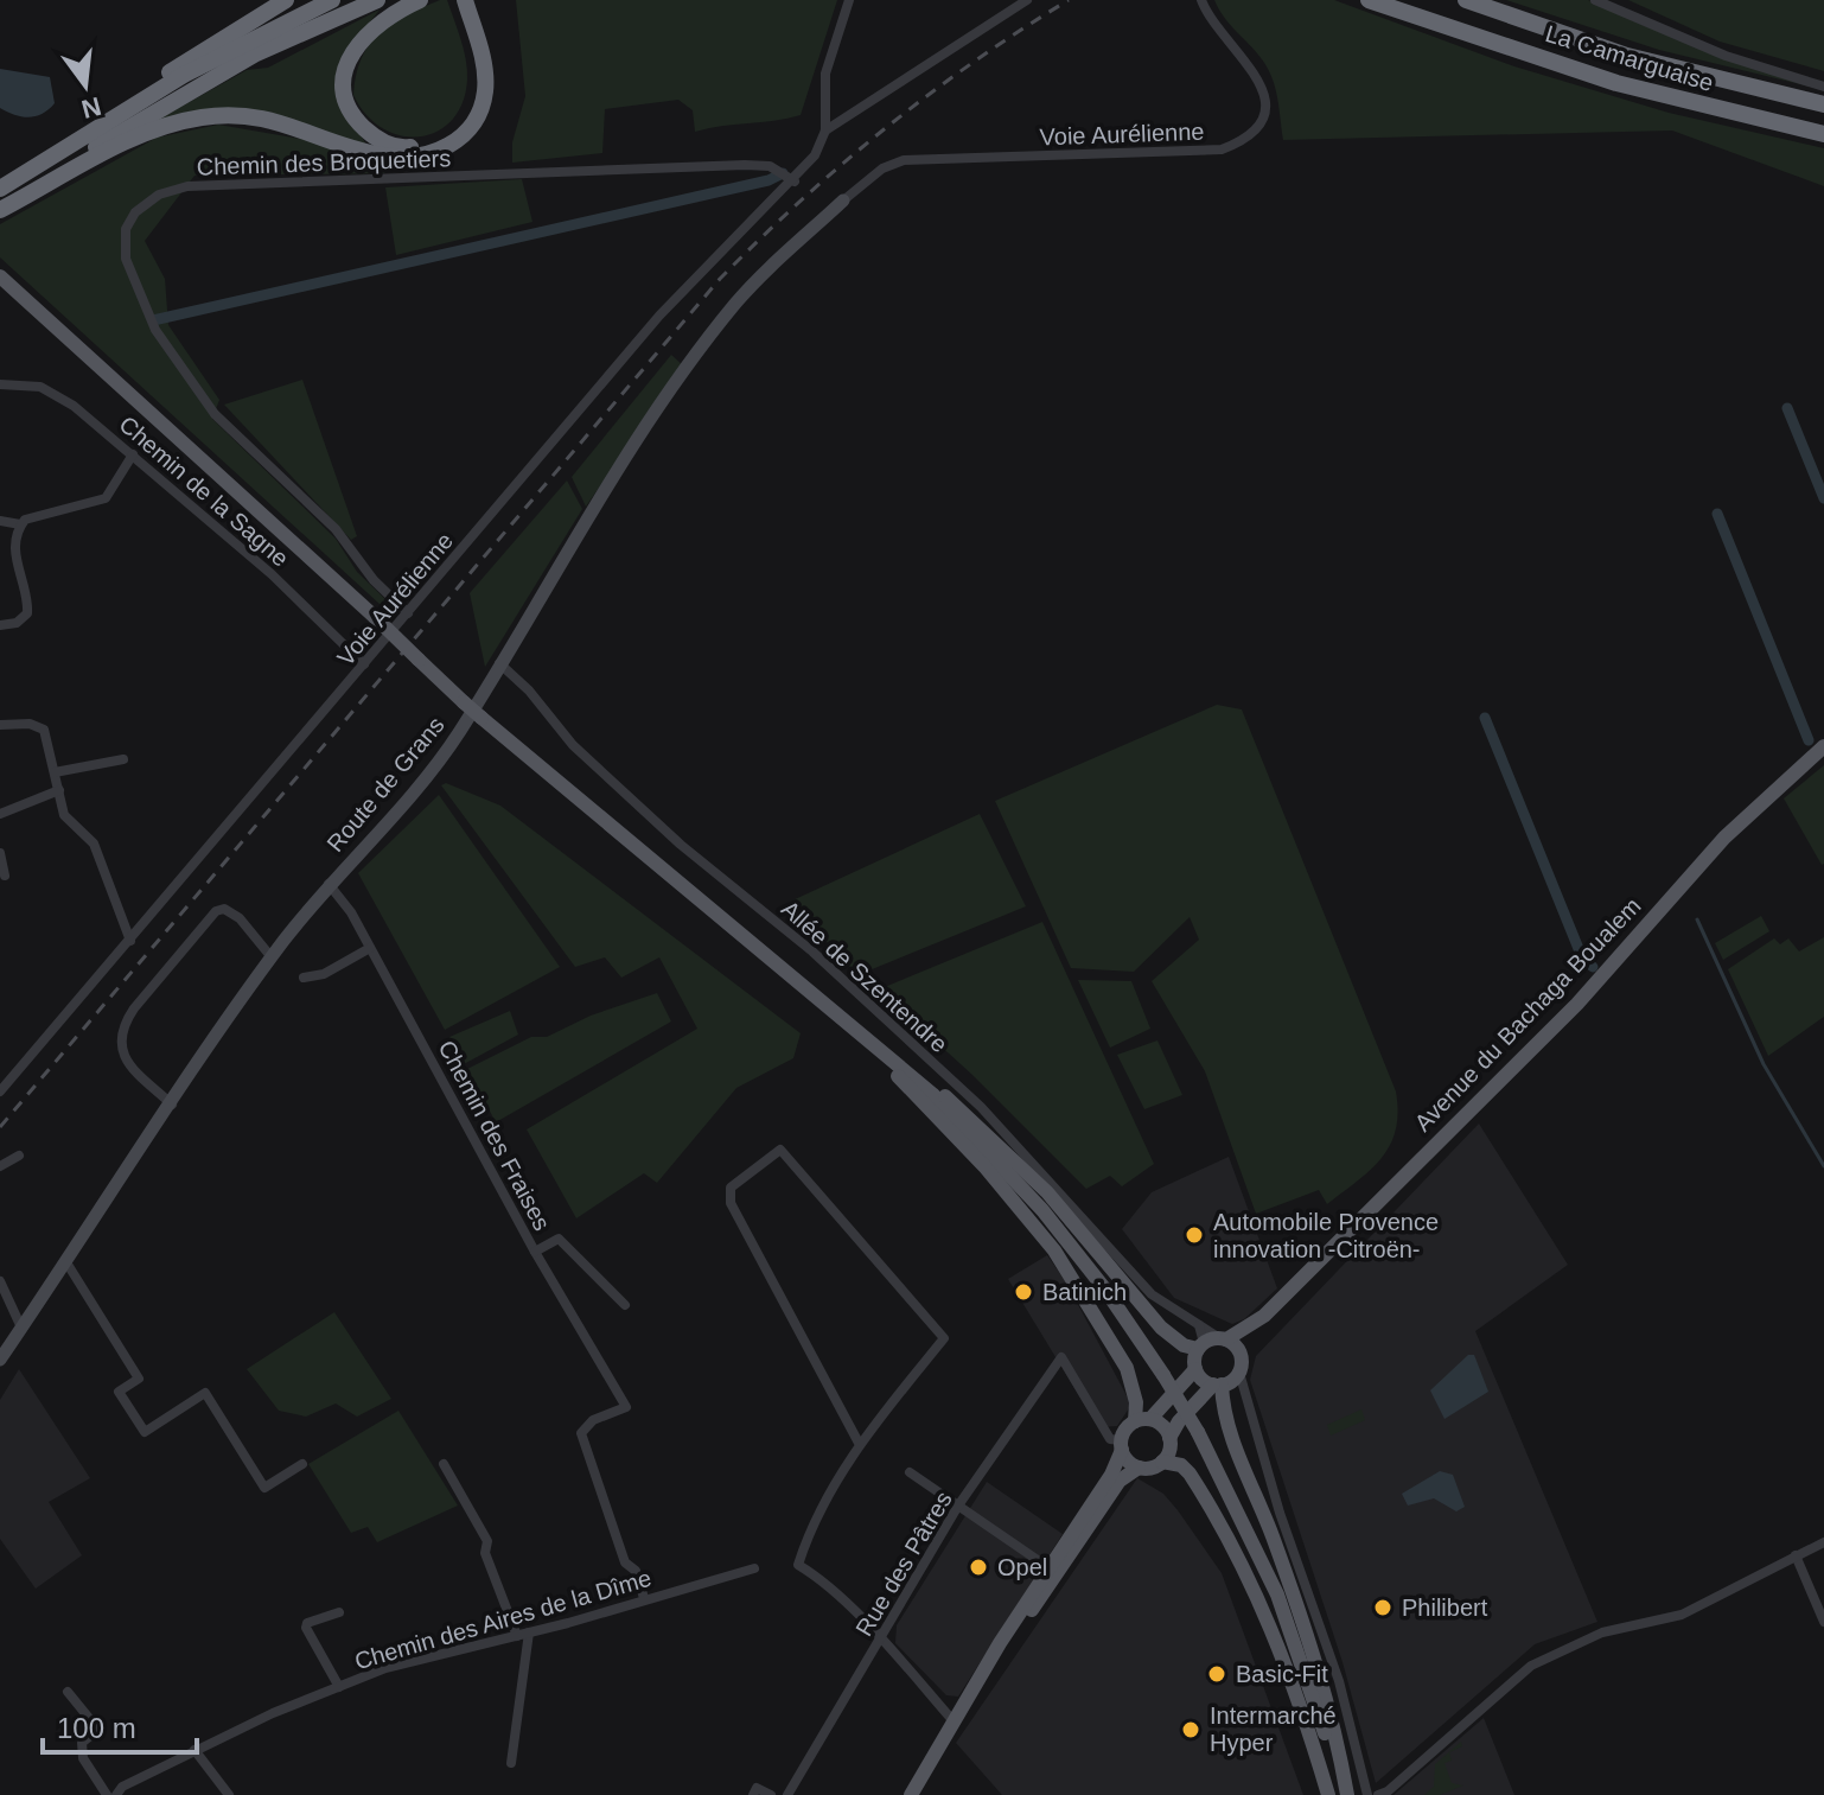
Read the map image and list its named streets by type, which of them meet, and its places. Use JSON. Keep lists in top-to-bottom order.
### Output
{
  "streets": {
    "highway": ["La Camarguaise"],
    "main road": ["Avenue du Bachaga Boualem"],
    "street": [
      "Voie Aurélienne",
      "Chemin des Broquetiers",
      "Chemin de la Sagne",
      "Route de Grans",
      "Allée de Szentendre",
      "Chemin des Fraises",
      "Rue des Pâtres",
      "Chemin des Aires de la Dîme"
    ]
  },
  "crossings": [
    ["Voie Aurélienne", "Chemin des Broquetiers"],
    ["Voie Aurélienne", "Chemin de la Sagne"],
    ["Voie Aurélienne", "Route de Grans"],
    ["Route de Grans", "Allée de Szentendre"],
    ["Route de Grans", "Chemin des Fraises"],
    ["Chemin des Fraises", "Chemin des Aires de la Dîme"]
  ],
  "places": [
    "Automobile Provence innovation -Citroën-",
    "Batinich",
    "Opel",
    "Philibert",
    "Basic-Fit",
    "Intermarché Hyper"
  ],
  "scale_bar": "100 m",
  "north": "bottom"
}
